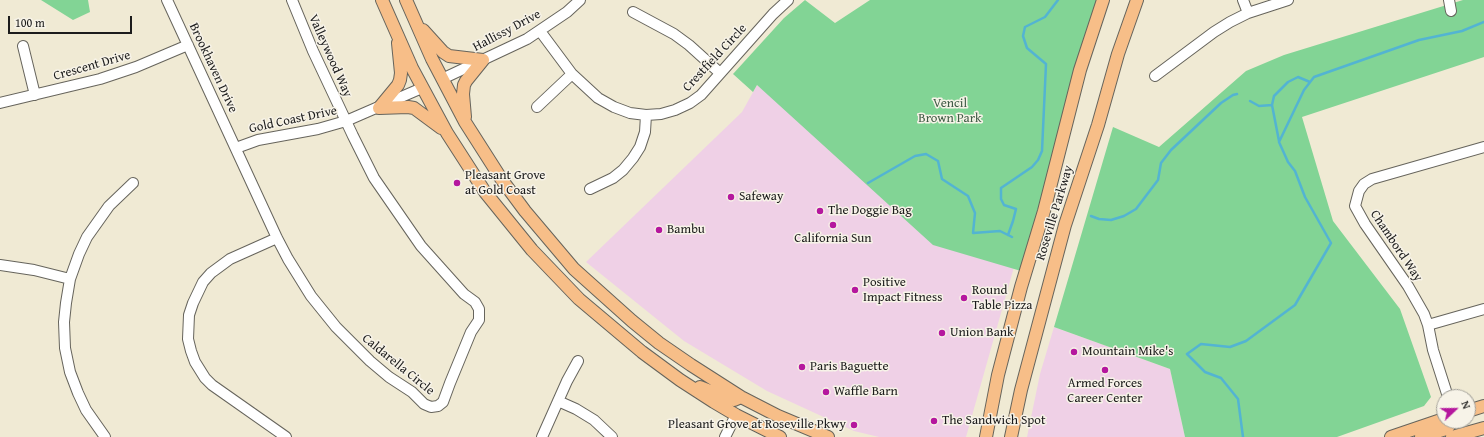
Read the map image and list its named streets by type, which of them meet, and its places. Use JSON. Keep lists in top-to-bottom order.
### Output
{
  "streets": {
    "main road": ["Roseville Parkway"],
    "street": [
      "Hallissy Drive",
      "Valleywood Way",
      "Crestfield Circle",
      "Crescent Drive",
      "Brookhaven Drive",
      "Gold Coast Drive",
      "Chambord Way",
      "Caldarella Circle"
    ]
  },
  "crossings": [
    ["Hallissy Drive", "Crestfield Circle"],
    ["Valleywood Way", "Gold Coast Drive"],
    ["Valleywood Way", "Caldarella Circle"],
    ["Crescent Drive", "Brookhaven Drive"],
    ["Brookhaven Drive", "Gold Coast Drive"],
    ["Brookhaven Drive", "Caldarella Circle"],
    ["Gold Coast Drive", "Caldarella Circle"]
  ],
  "parks": ["Vencil Brown Park"],
  "places": [
    "Pleasant Grove at Gold Coast",
    "Safeway",
    "The Doggie Bag",
    "California Sun",
    "Bambu",
    "Positive Impact Fitness",
    "Round Table Pizza",
    "Union Bank",
    "Mountain Mike's",
    "Paris Baguette",
    "Armed Forces Career Center",
    "Waffle Barn",
    "The Sandwich Spot",
    "Pleasant Grove at Roseville Pkwy"
  ],
  "scale_bar": "100 m",
  "north": "right"
}
